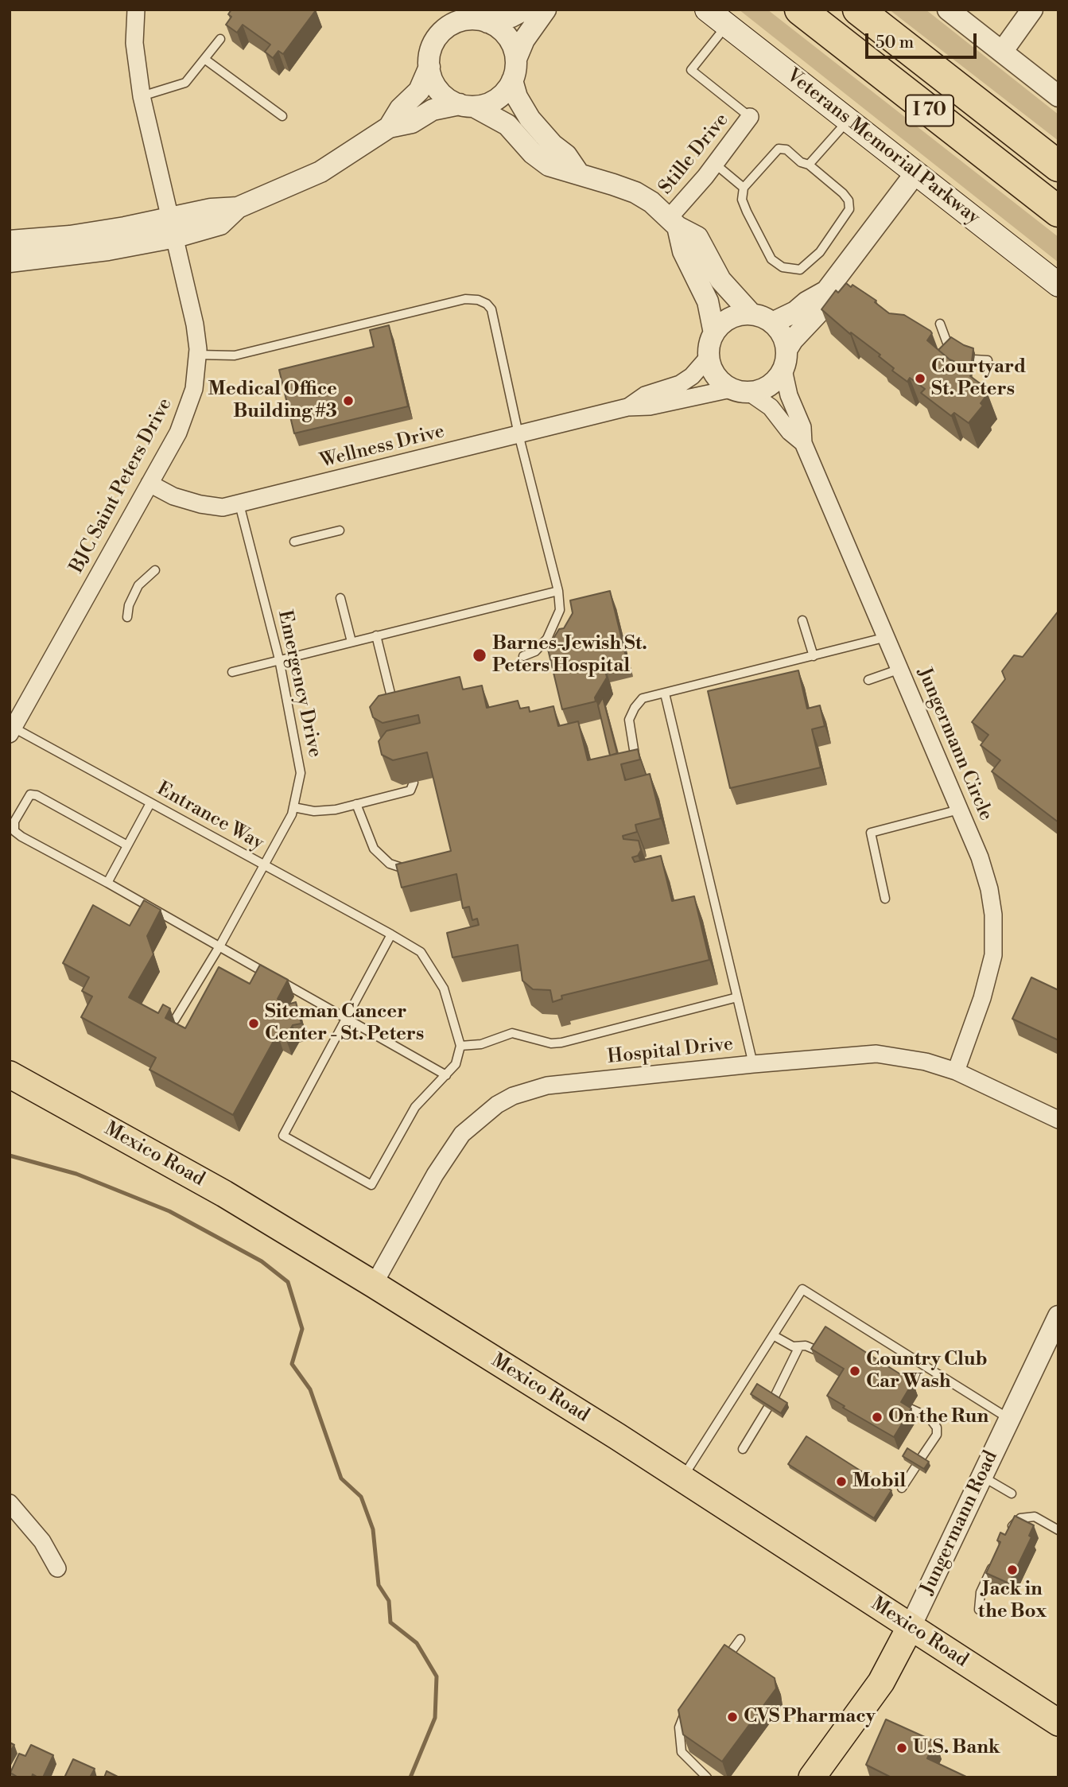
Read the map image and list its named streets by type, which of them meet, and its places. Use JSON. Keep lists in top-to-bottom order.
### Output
{
  "streets": {
    "highway": ["I 70"],
    "main road": ["Veterans Memorial Parkway", "Mexico Road", "Jungermann Road"],
    "street": [
      "Stille Drive",
      "Wellness Drive",
      "BJC Saint Peters Drive",
      "Jungermann Circle",
      "Hospital Drive"
    ],
    "lane": ["Emergency Drive", "Entrance Way"]
  },
  "crossings": [
    ["Wellness Drive", "BJC Saint Peters Drive"],
    ["Wellness Drive", "Emergency Drive"],
    ["Wellness Drive", "Jungermann Circle"],
    ["BJC Saint Peters Drive", "Entrance Way"],
    ["Emergency Drive", "Entrance Way"],
    ["Jungermann Circle", "Hospital Drive"],
    ["Hospital Drive", "Mexico Road"],
    ["Mexico Road", "Jungermann Road"]
  ],
  "places": [
    "Courtyard St. Peters",
    "Medical Office Building #3",
    "Barnes-Jewish St. Peters Hospital",
    "Siteman Cancer Center - St. Peters",
    "Country Club Car Wash",
    "On the Run",
    "Mobil",
    "Jack in the Box",
    "CVS Pharmacy",
    "U.S. Bank"
  ],
  "scale_bar": "50 m"
}
